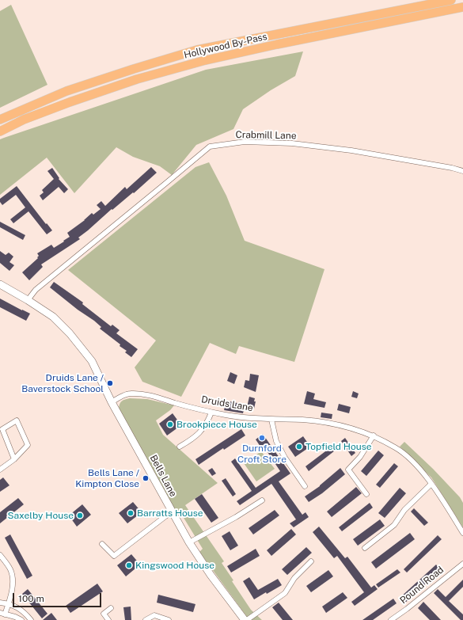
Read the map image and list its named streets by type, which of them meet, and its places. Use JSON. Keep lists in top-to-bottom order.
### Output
{
  "streets": {
    "highway": ["Hollywood By-Pass"],
    "street": [
      "Crabmill Lane",
      "Druids Lane",
      "Bells Lane",
      "Pound Road"
    ]
  },
  "crossings": [
    ["Druids Lane", "Bells Lane"]
  ],
  "places": [
    "Druids Lane / Baverstock School",
    "Brookpiece House",
    "Durnford Croft Store",
    "Topfield House",
    "Bells Lane / Kimpton Close",
    "Barratts House",
    "Saxelby House",
    "Kingswood House"
  ],
  "scale_bar": "100 m"
}
